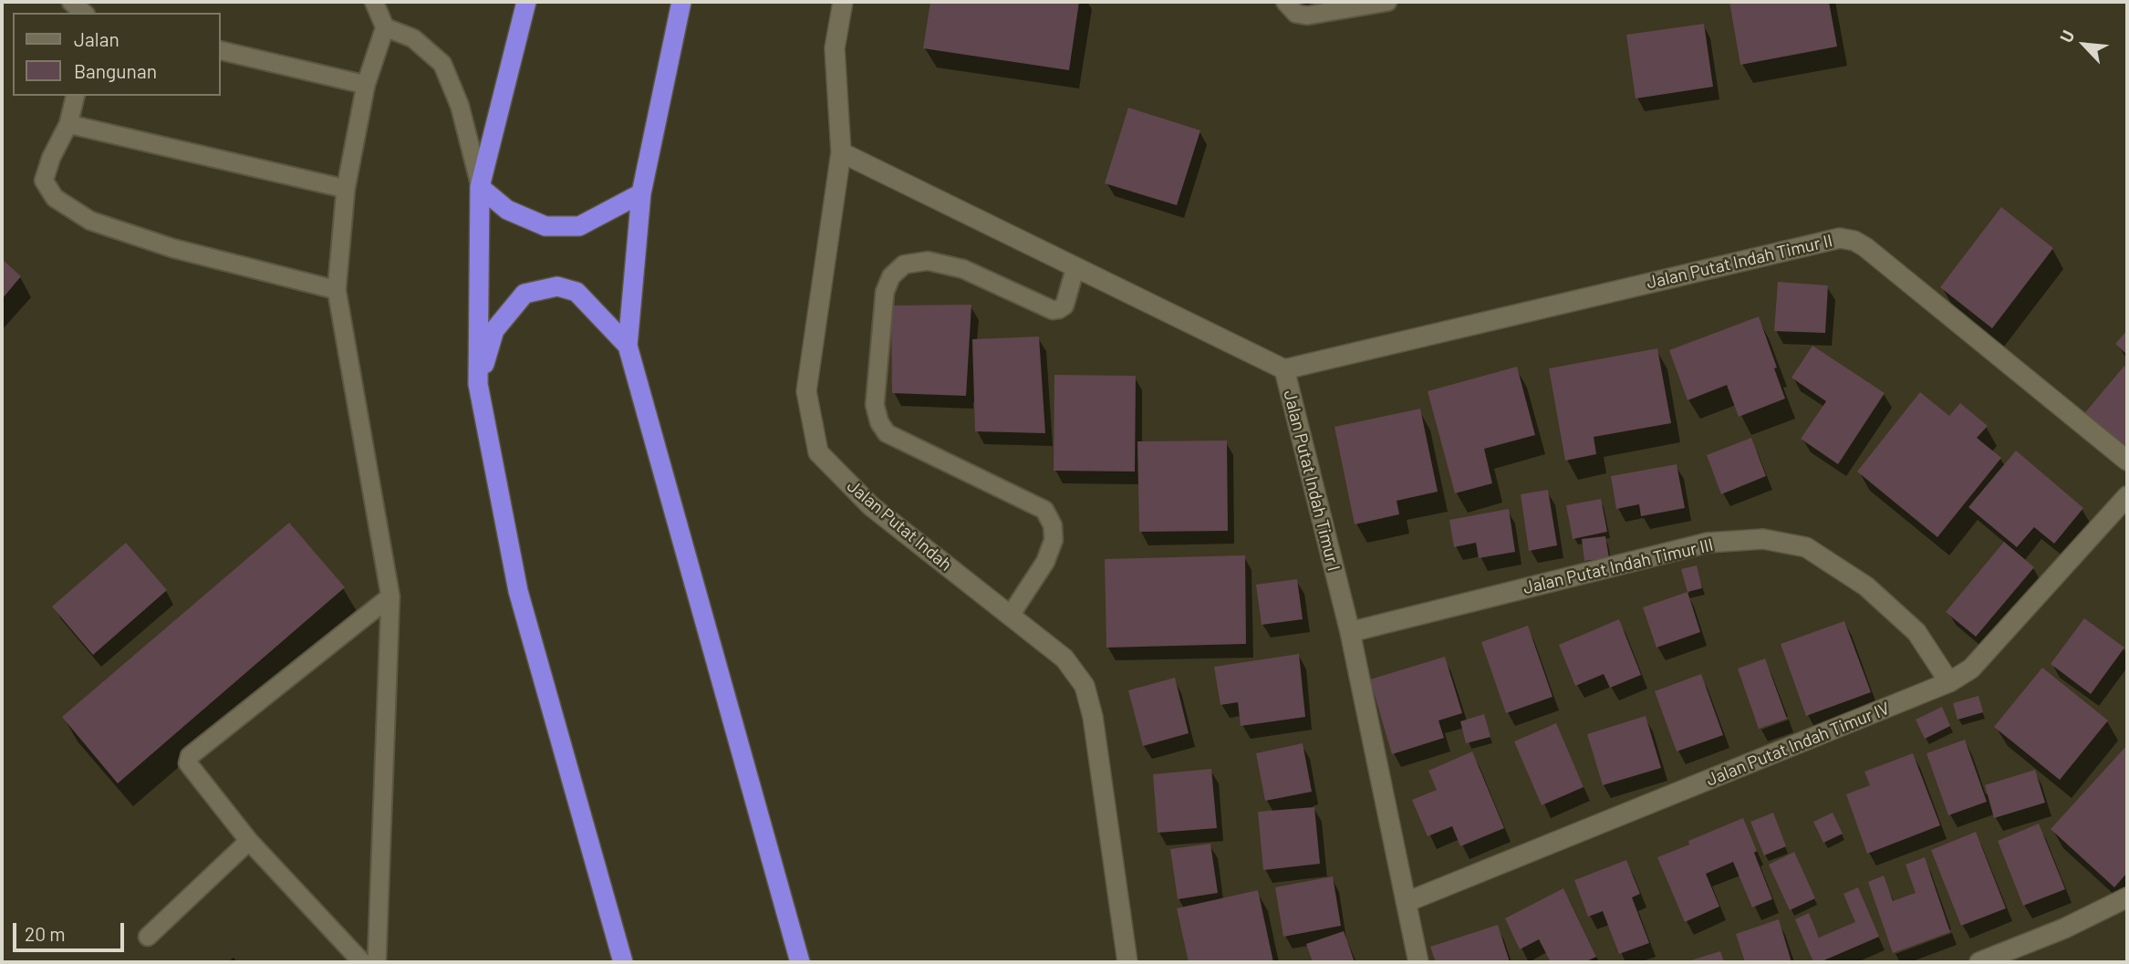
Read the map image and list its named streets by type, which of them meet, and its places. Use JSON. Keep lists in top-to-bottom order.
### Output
{
  "streets": {
    "street": [
      "Jalan Putat Indah Timur II",
      "Jalan Putat Indah Timur I",
      "Jalan Putat Indah",
      "Jalan Putat Indah Timur III",
      "Jalan Putat Indah Timur IV"
    ]
  },
  "crossings": [
    ["Jalan Putat Indah Timur II", "Jalan Putat Indah Timur I"],
    ["Jalan Putat Indah Timur I", "Jalan Putat Indah"],
    ["Jalan Putat Indah Timur I", "Jalan Putat Indah Timur III"],
    ["Jalan Putat Indah Timur I", "Jalan Putat Indah Timur IV"],
    ["Jalan Putat Indah Timur III", "Jalan Putat Indah Timur IV"]
  ],
  "legend": ["Jalan", "Bangunan"],
  "scale_bar": "20 m",
  "north": "top left"
}
